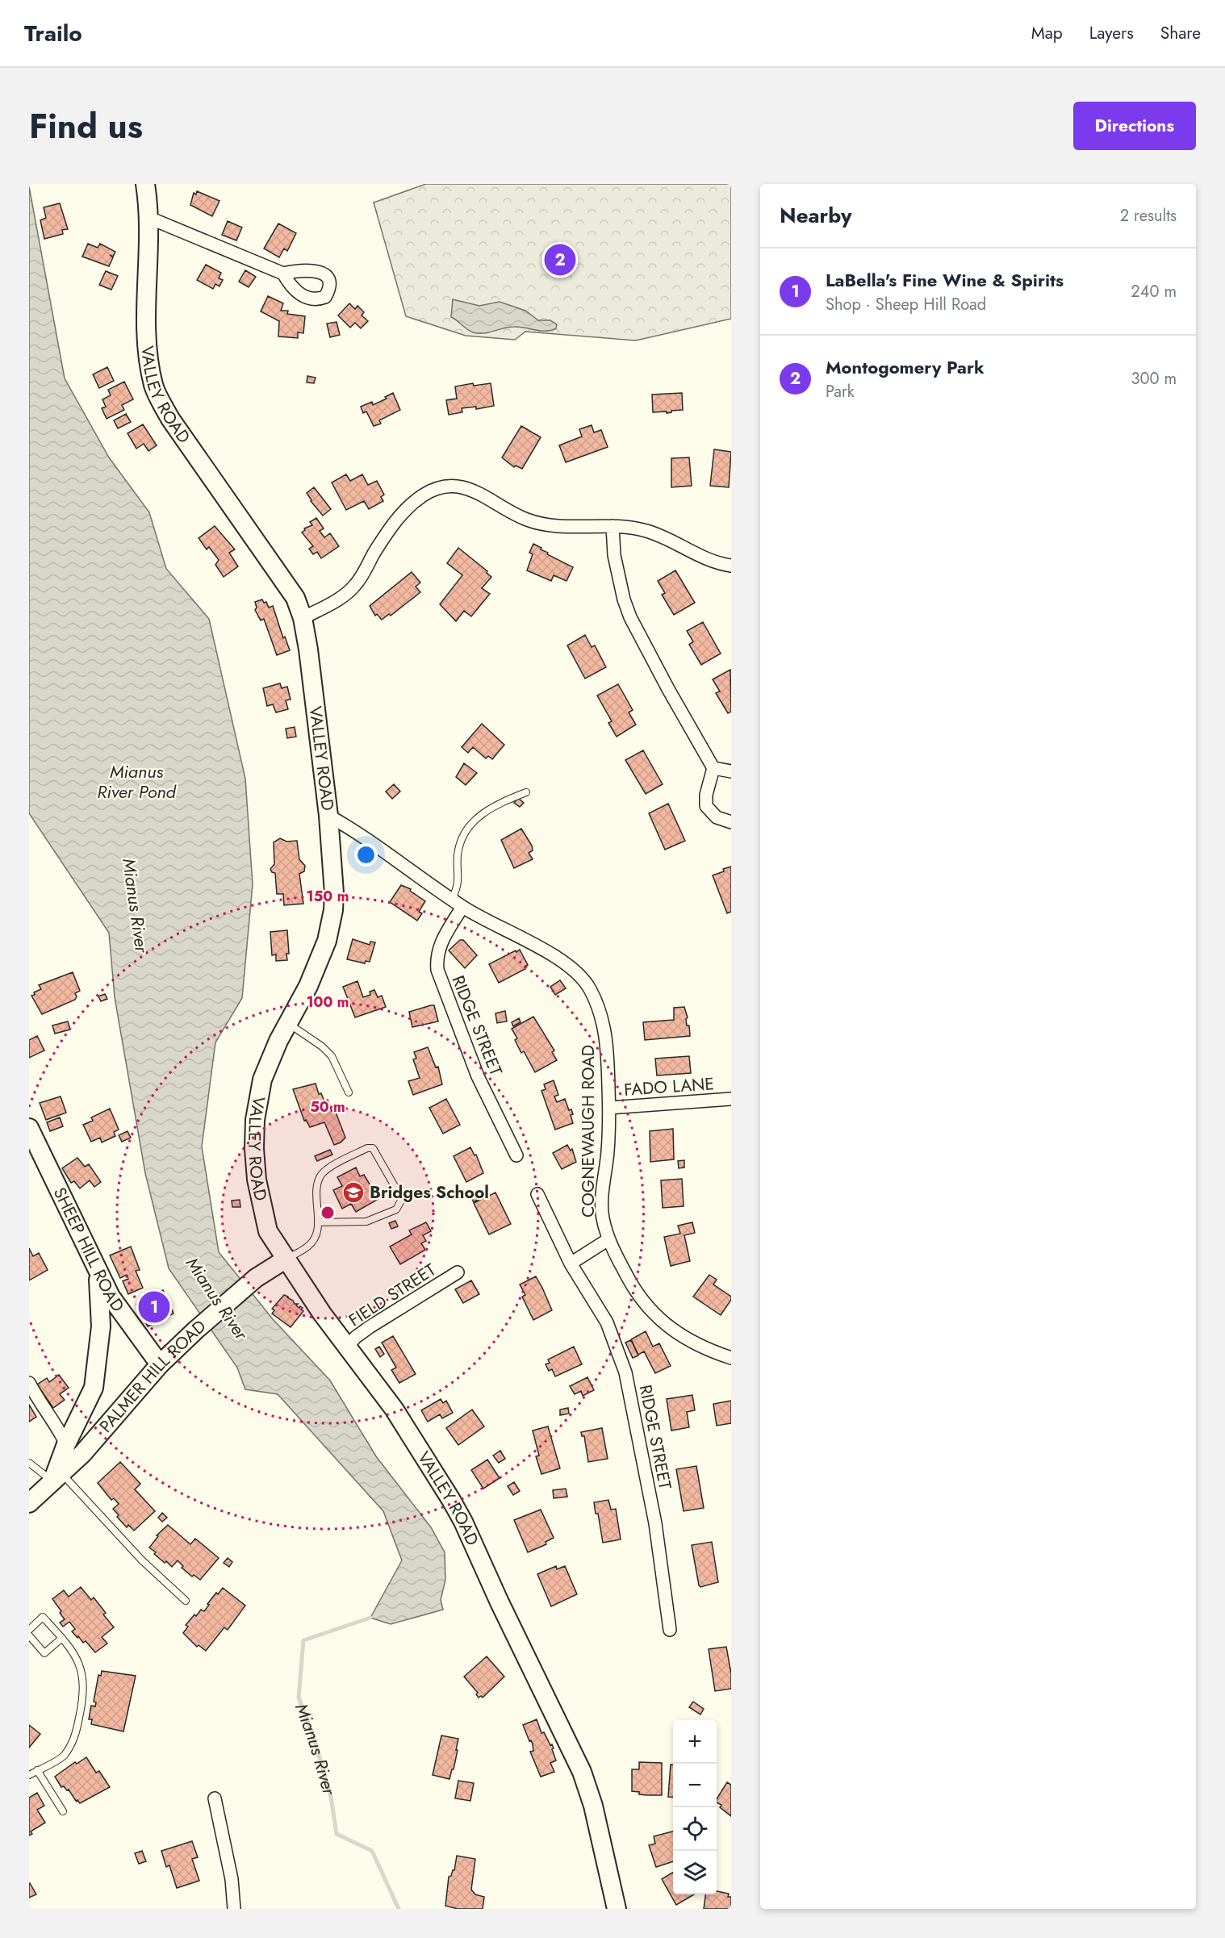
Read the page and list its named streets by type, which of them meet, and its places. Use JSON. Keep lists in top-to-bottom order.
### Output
{
  "streets": {
    "main road": ["VALLEY ROAD", "SHEEP HILL ROAD", "PALMER HILL ROAD"],
    "street": [
      "RIDGE STREET",
      "FADO LANE",
      "COGNEWAUGH ROAD",
      "FIELD STREET"
    ]
  },
  "crossings": [
    ["VALLEY ROAD", "COGNEWAUGH ROAD"],
    ["VALLEY ROAD", "FIELD STREET"],
    ["VALLEY ROAD", "PALMER HILL ROAD"],
    ["RIDGE STREET", "COGNEWAUGH ROAD"],
    ["FADO LANE", "COGNEWAUGH ROAD"],
    ["SHEEP HILL ROAD", "PALMER HILL ROAD"]
  ],
  "water": ["Mianus River Pond", "Mianus River"],
  "places": {
    "school or university": ["Bridges School"]
  },
  "page": {
    "header": "Trailo",
    "nav": ["Map", "Layers", "Share"],
    "title": "Find us",
    "buttons": "Directions",
    "heading": ["Nearby", "2 results"],
    "pins": ["2", "1"],
    "list": [
      {
        "mark": "1",
        "name": "LaBella's Fine Wine & Spirits",
        "note": "Shop · Sheep Hill Road",
        "value": "240 m"
      },
      {
        "mark": "2",
        "name": "Montogomery Park",
        "note": "Park",
        "value": "300 m"
      }
    ],
    "map_buttons": ["+", "−"]
  },
  "rings": ["150 m", "100 m", "50 m"]
}
